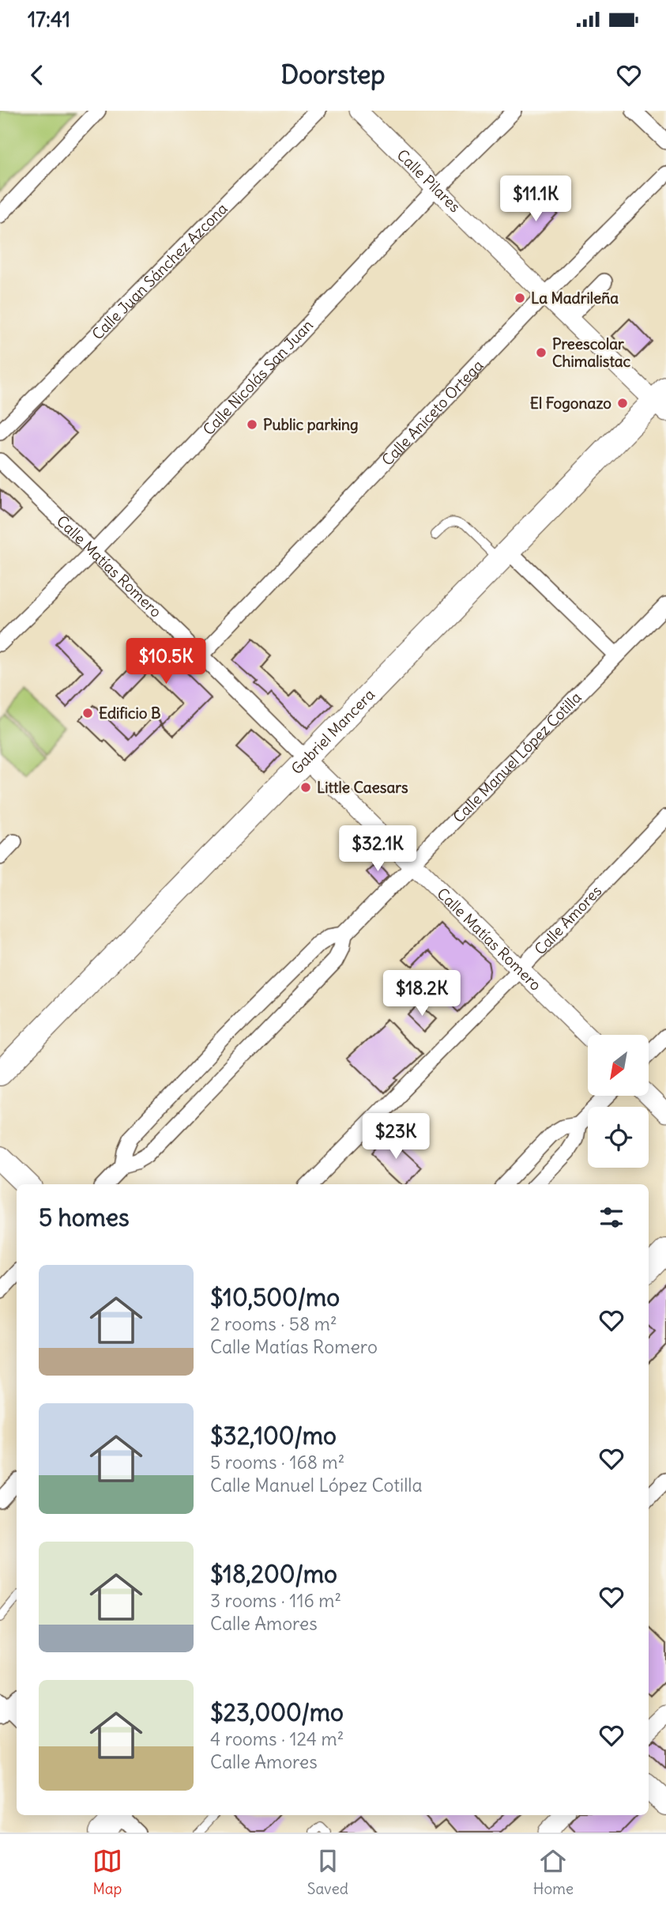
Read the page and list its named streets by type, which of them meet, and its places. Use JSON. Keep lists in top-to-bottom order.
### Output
{
  "streets": {
    "main road": ["Gabriel Mancera"],
    "street": [
      "Calle Pilares",
      "Calle Juan Sánchez Azcona",
      "Calle Nicolás San Juan",
      "Calle Aniceto Ortega",
      "Calle Matías Romero",
      "Calle Manuel López Cotilla",
      "Calle Amores"
    ]
  },
  "crossings": [
    ["Calle Pilares", "Calle Nicolás San Juan"],
    ["Calle Pilares", "Calle Aniceto Ortega"],
    ["Calle Pilares", "Gabriel Mancera"],
    ["Calle Nicolás San Juan", "Calle Matías Romero"],
    ["Calle Aniceto Ortega", "Calle Matías Romero"],
    ["Calle Matías Romero", "Gabriel Mancera"],
    ["Calle Matías Romero", "Calle Manuel López Cotilla"],
    ["Calle Matías Romero", "Calle Amores"]
  ],
  "places": [
    "La Madrileña",
    "Preescolar Chimalistac",
    "El Fogonazo",
    "Public parking",
    "Edificio B",
    "Little Caesars"
  ],
  "north": "bottom left",
  "page": {
    "status": "17:41",
    "header": "Doorstep",
    "price": [
      "$11.1K",
      "$10.5K",
      "$32.1K",
      "$18.2K",
      "$23K"
    ],
    "heading": "5 homes",
    "list": [
      {
        "name": "$10,500/mo",
        "note": "2 rooms · 58 m² · Calle Matías Romero"
      },
      {
        "name": "$32,100/mo",
        "note": "5 rooms · 168 m² · Calle Manuel López Cotilla"
      },
      {
        "name": "$18,200/mo",
        "note": "3 rooms · 116 m² · Calle Amores"
      },
      {
        "name": "$23,000/mo",
        "note": "4 rooms · 124 m² · Calle Amores"
      }
    ],
    "tabs": ["Map", "Saved", "Home"]
  }
}
